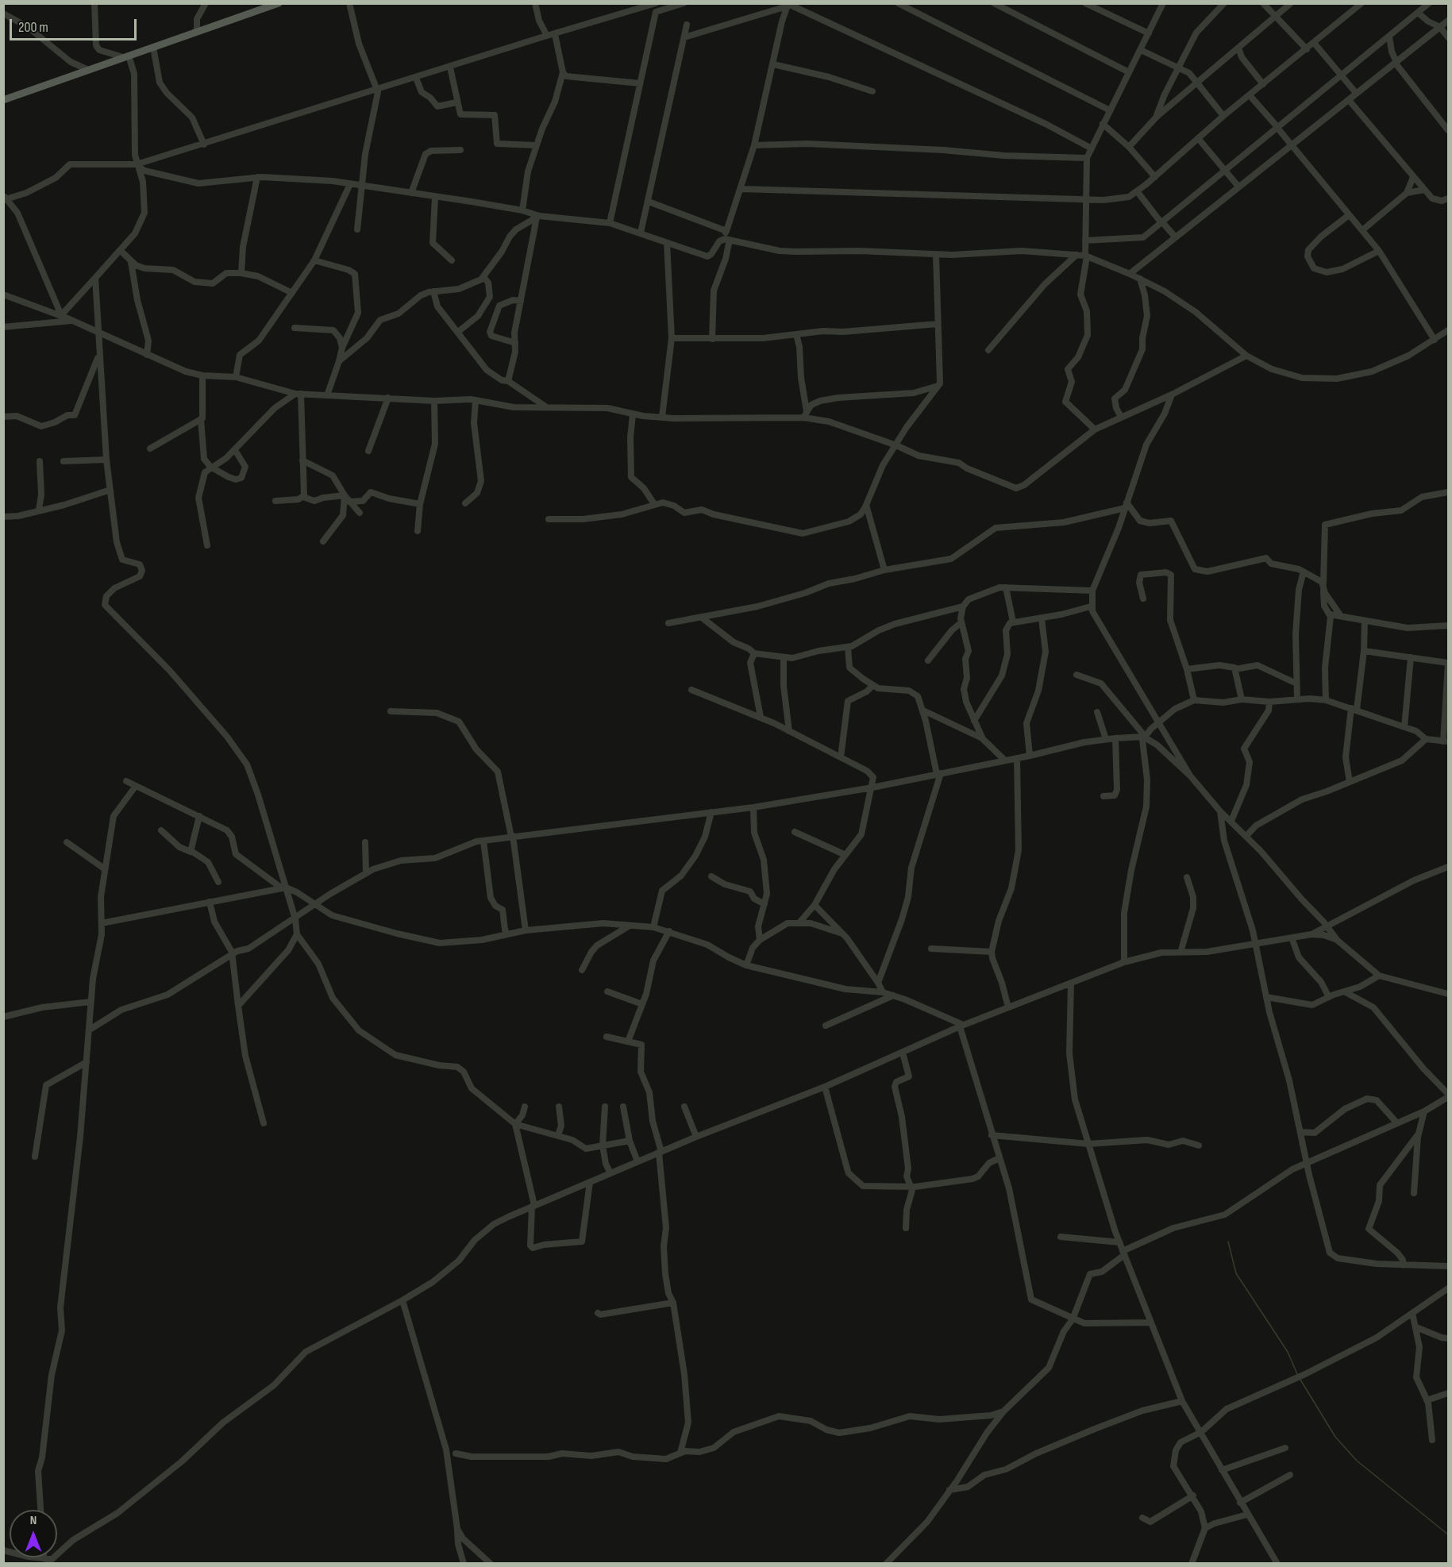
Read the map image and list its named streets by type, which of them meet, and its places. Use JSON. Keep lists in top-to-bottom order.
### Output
{
  "scale_bar": "200 m",
  "north": "top"
}
